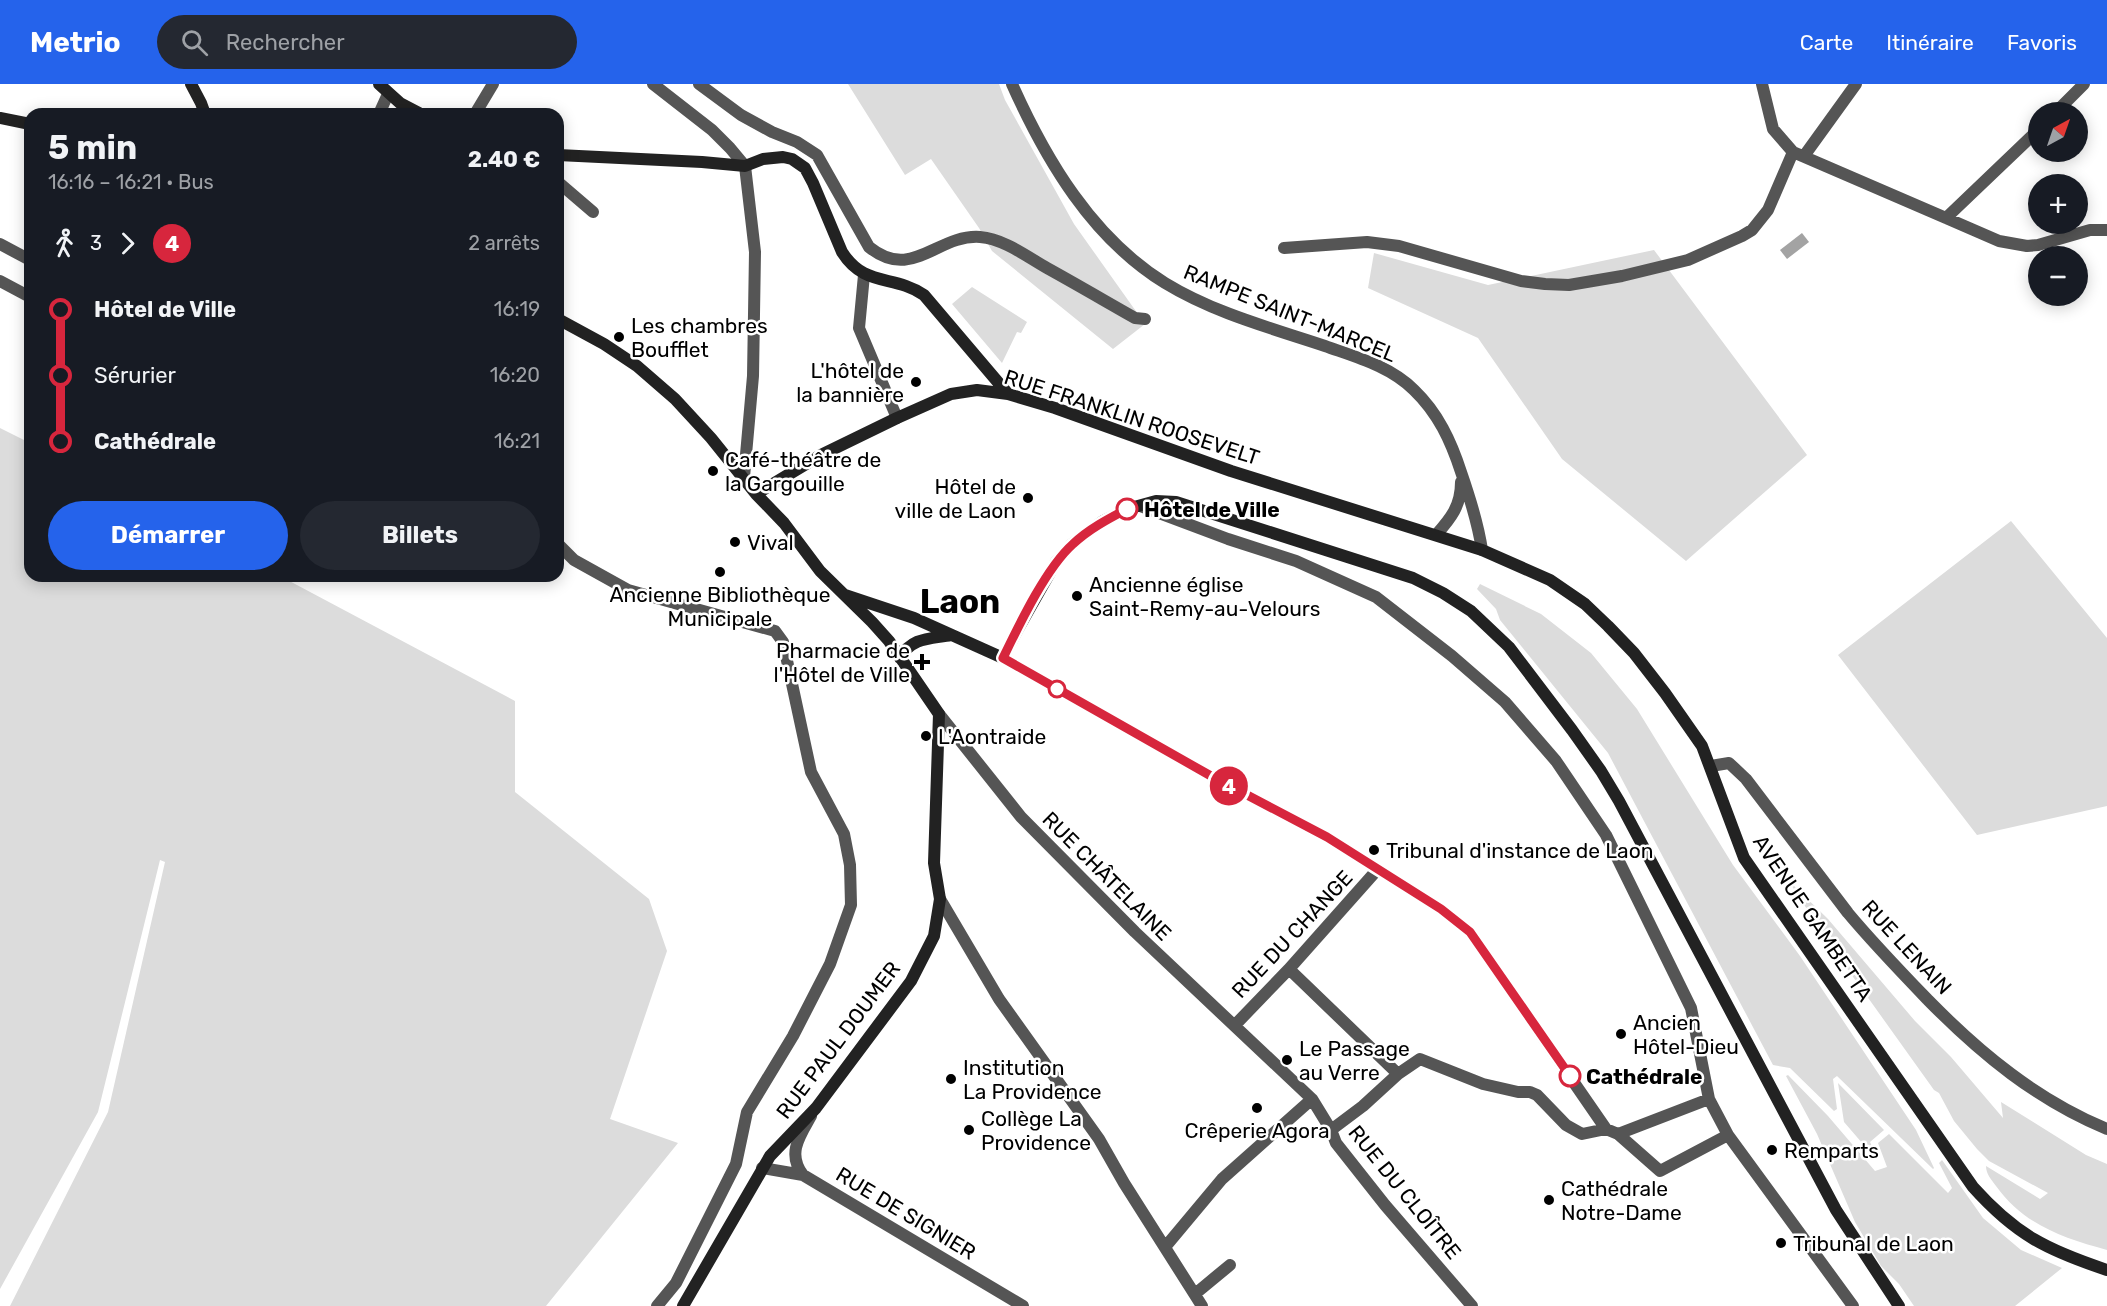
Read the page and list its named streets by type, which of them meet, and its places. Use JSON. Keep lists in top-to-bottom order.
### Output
{
  "streets": {
    "street": [
      "RAMPE SAINT-MARCEL",
      "RUE FRANKLIN ROOSEVELT",
      "RUE CHÂTELAINE",
      "AVENUE GAMBETTA",
      "RUE DU CHANGE",
      "RUE LENAIN",
      "RUE PAUL DOUMER",
      "RUE DU CLOÎTRE",
      "RUE DE SIGNIER"
    ]
  },
  "crossings": [
    ["RAMPE SAINT-MARCEL", "RUE FRANKLIN ROOSEVELT"],
    ["RAMPE SAINT-MARCEL", "AVENUE GAMBETTA"],
    ["RUE FRANKLIN ROOSEVELT", "RUE CHÂTELAINE"],
    ["RUE FRANKLIN ROOSEVELT", "AVENUE GAMBETTA"],
    ["RUE CHÂTELAINE", "RUE DU CHANGE"],
    ["RUE CHÂTELAINE", "RUE PAUL DOUMER"],
    ["RUE CHÂTELAINE", "RUE DU CLOÎTRE"],
    ["AVENUE GAMBETTA", "RUE LENAIN"],
    ["RUE PAUL DOUMER", "RUE DE SIGNIER"]
  ],
  "districts": ["Laon"],
  "places": {
    "other": [
      "Les chambres Boufflet",
      "L'hôtel de la bannière",
      "Café-théâtre de la Gargouille",
      "Hôtel de ville de Laon",
      "Hôtel de Ville",
      "Vival",
      "Ancienne Bibliothèque Municipale",
      "Ancienne église Saint-Remy-au-Velours",
      "L'Aontraide",
      "Tribunal d'instance de Laon",
      "Ancien Hôtel-Dieu",
      "Le Passage au Verre",
      "Cathédrale",
      "Institution La Providence",
      "Crêperie Agora",
      "Collège La Providence",
      "Remparts",
      "Cathédrale Notre-Dame",
      "Tribunal de Laon"
    ],
    "health": ["Pharmacie de l'Hôtel de Ville"]
  },
  "lines": ["bus line 4"],
  "north": "top right",
  "page": {
    "header": "Metrio",
    "search": "Rechercher",
    "nav": ["Carte", "Itinéraire", "Favoris"],
    "on_map": "4",
    "map_buttons": ["+", "−"],
    "heading": ["5 min", "16:16 – 16:21 · Bus", "2.40 €"],
    "legs": ["3", "4", "2 arrêts"],
    "list": [
      {
        "name": "Hôtel de Ville",
        "value": "16:19"
      },
      {
        "name": "Sérurier",
        "value": "16:20"
      },
      {
        "name": "Cathédrale",
        "value": "16:21"
      }
    ],
    "buttons": ["Démarrer", "Billets"]
  }
}
